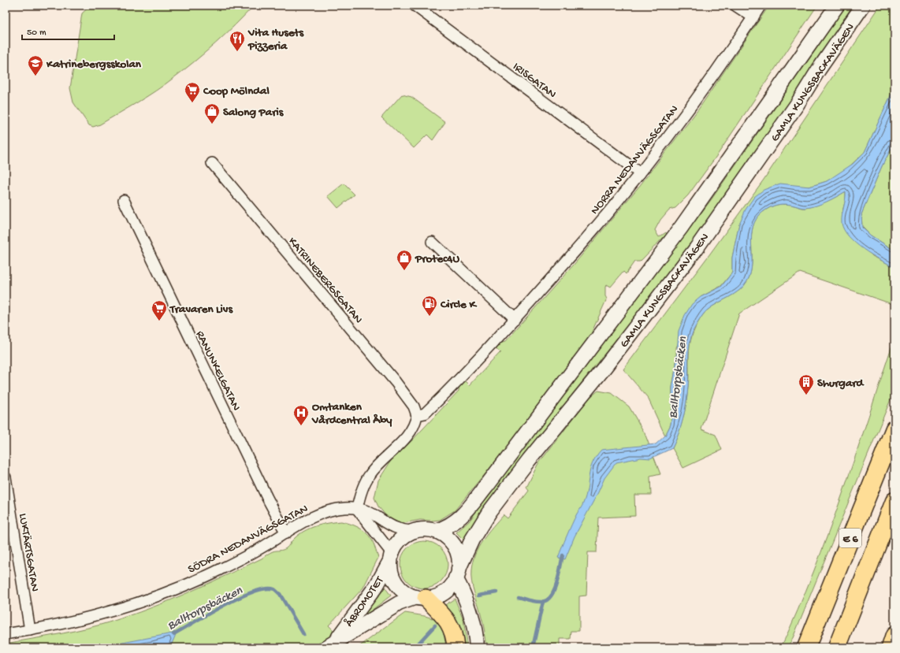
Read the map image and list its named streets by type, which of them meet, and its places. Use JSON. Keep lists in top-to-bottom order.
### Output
{
  "streets": {
    "highway": ["E 6"],
    "main road": ["GAMLA KUNGSBACKAVÄGEN", "ÅBROMOTET"],
    "street": [
      "IRISGATAN",
      "NORRA NEDANVÄGSGATAN",
      "KATRINEBERGSGATAN",
      "RANUNKELGATAN",
      "SÖDRA NEDANVÄGSGATAN",
      "LUKTÄRTSGATAN"
    ]
  },
  "crossings": [
    ["IRISGATAN", "NORRA NEDANVÄGSGATAN"],
    ["GAMLA KUNGSBACKAVÄGEN", "SÖDRA NEDANVÄGSGATAN"],
    ["GAMLA KUNGSBACKAVÄGEN", "ÅBROMOTET"],
    ["NORRA NEDANVÄGSGATAN", "KATRINEBERGSGATAN"],
    ["RANUNKELGATAN", "SÖDRA NEDANVÄGSGATAN"],
    ["SÖDRA NEDANVÄGSGATAN", "LUKTÄRTSGATAN"],
    ["SÖDRA NEDANVÄGSGATAN", "ÅBROMOTET"]
  ],
  "water": ["Balltorpsbäcken"],
  "places": {
    "restaurant": ["Vita Husets Pizzeria"],
    "school or university": ["Katrinebergsskolan"],
    "supermarket": ["Coop Mölndal", "Travaren Livs"],
    "shop": ["Salong Paris", "Protec4U"],
    "fuel station": ["Circle K"],
    "building": ["Shurgard"],
    "hospital": ["Omtanken Vårdcentral Åby"]
  },
  "scale_bar": "50 m"
}
